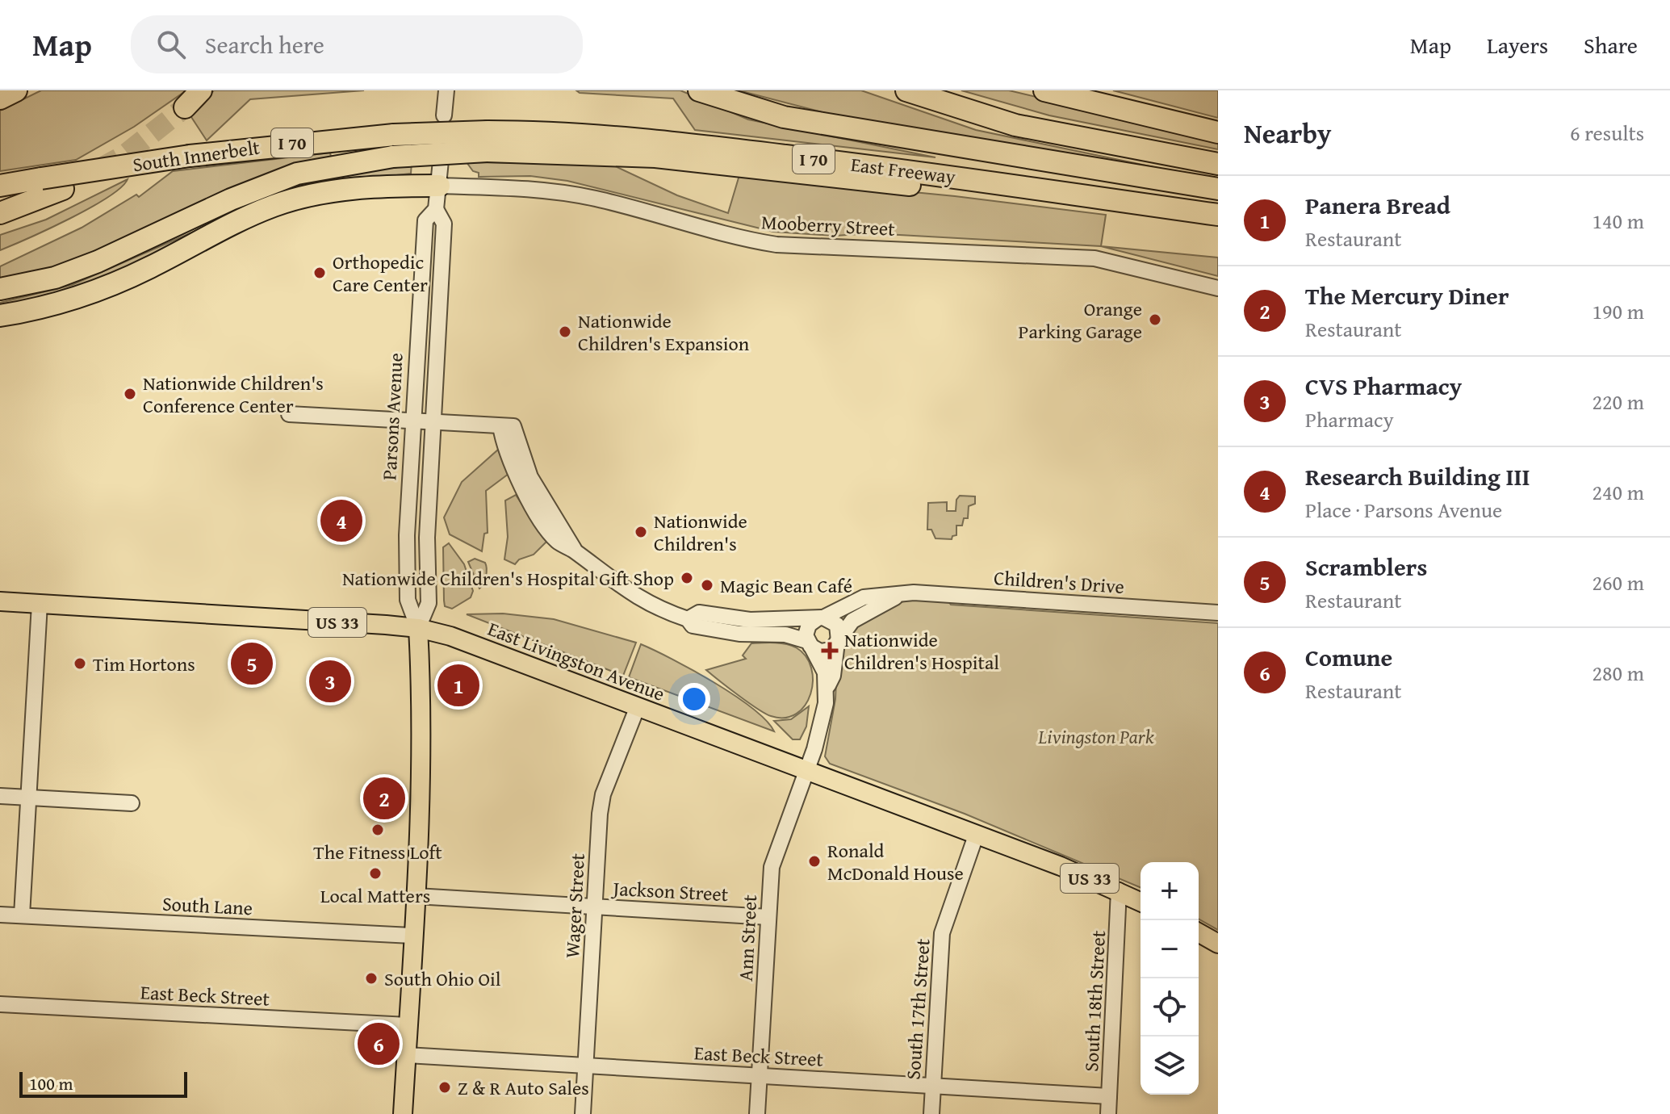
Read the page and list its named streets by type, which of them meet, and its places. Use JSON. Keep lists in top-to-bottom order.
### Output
{
  "streets": {
    "highway": ["I 70", "South Innerbelt", "East Freeway"],
    "main road": ["Parsons Avenue", "US 33", "East Livingston Avenue"],
    "street": [
      "Mooberry Street",
      "Children's Drive",
      "Jackson Street",
      "South Lane",
      "Wager Street",
      "Ann Street",
      "East Beck Street",
      "South 18th Street",
      "South 17th Street"
    ]
  },
  "crossings": [
    ["South Innerbelt", "East Freeway"],
    ["Mooberry Street", "Parsons Avenue"],
    ["Parsons Avenue", "Children's Drive"],
    ["Parsons Avenue", "East Livingston Avenue"],
    ["Parsons Avenue", "Jackson Street"],
    ["Parsons Avenue", "South Lane"],
    ["Parsons Avenue", "East Beck Street"],
    ["Children's Drive", "Ann Street"],
    ["East Livingston Avenue", "Wager Street"],
    ["East Livingston Avenue", "Ann Street"],
    ["East Livingston Avenue", "South 18th Street"],
    ["East Livingston Avenue", "South 17th Street"],
    ["Jackson Street", "Wager Street"],
    ["Jackson Street", "Ann Street"],
    ["Wager Street", "East Beck Street"],
    ["Ann Street", "East Beck Street"],
    ["East Beck Street", "South 18th Street"],
    ["East Beck Street", "South 17th Street"]
  ],
  "parks": ["Livingston Park"],
  "places": {
    "other": [
      "Orthopedic Care Center",
      "Orange Parking Garage",
      "Nationwide Children's Expansion",
      "Nationwide Children's Conference Center",
      "Nationwide Children's",
      "Nationwide Children's Hospital Gift Shop",
      "Magic Bean Café",
      "Tim Hortons",
      "The Fitness Loft",
      "Ronald McDonald House",
      "Local Matters",
      "South Ohio Oil",
      "Z & R Auto Sales"
    ],
    "health": ["Nationwide Children's Hospital"]
  },
  "scale_bar": "100 m",
  "page": {
    "header": "Map",
    "search": "Search here",
    "nav": ["Map", "Layers", "Share"],
    "heading": ["Nearby", "6 results"],
    "list": [
      {
        "mark": "1",
        "name": "Panera Bread",
        "note": "Restaurant",
        "value": "140 m"
      },
      {
        "mark": "2",
        "name": "The Mercury Diner",
        "note": "Restaurant",
        "value": "190 m"
      },
      {
        "mark": "3",
        "name": "CVS Pharmacy",
        "note": "Pharmacy",
        "value": "220 m"
      },
      {
        "mark": "4",
        "name": "Research Building III",
        "note": "Place · Parsons Avenue",
        "value": "240 m"
      },
      {
        "mark": "5",
        "name": "Scramblers",
        "note": "Restaurant",
        "value": "260 m"
      },
      {
        "mark": "6",
        "name": "Comune",
        "note": "Restaurant",
        "value": "280 m"
      }
    ],
    "pins": [
      "4",
      "5",
      "3",
      "1",
      "2",
      "6"
    ],
    "map_buttons": ["+", "−"],
    "scale": "100 m"
  }
}
